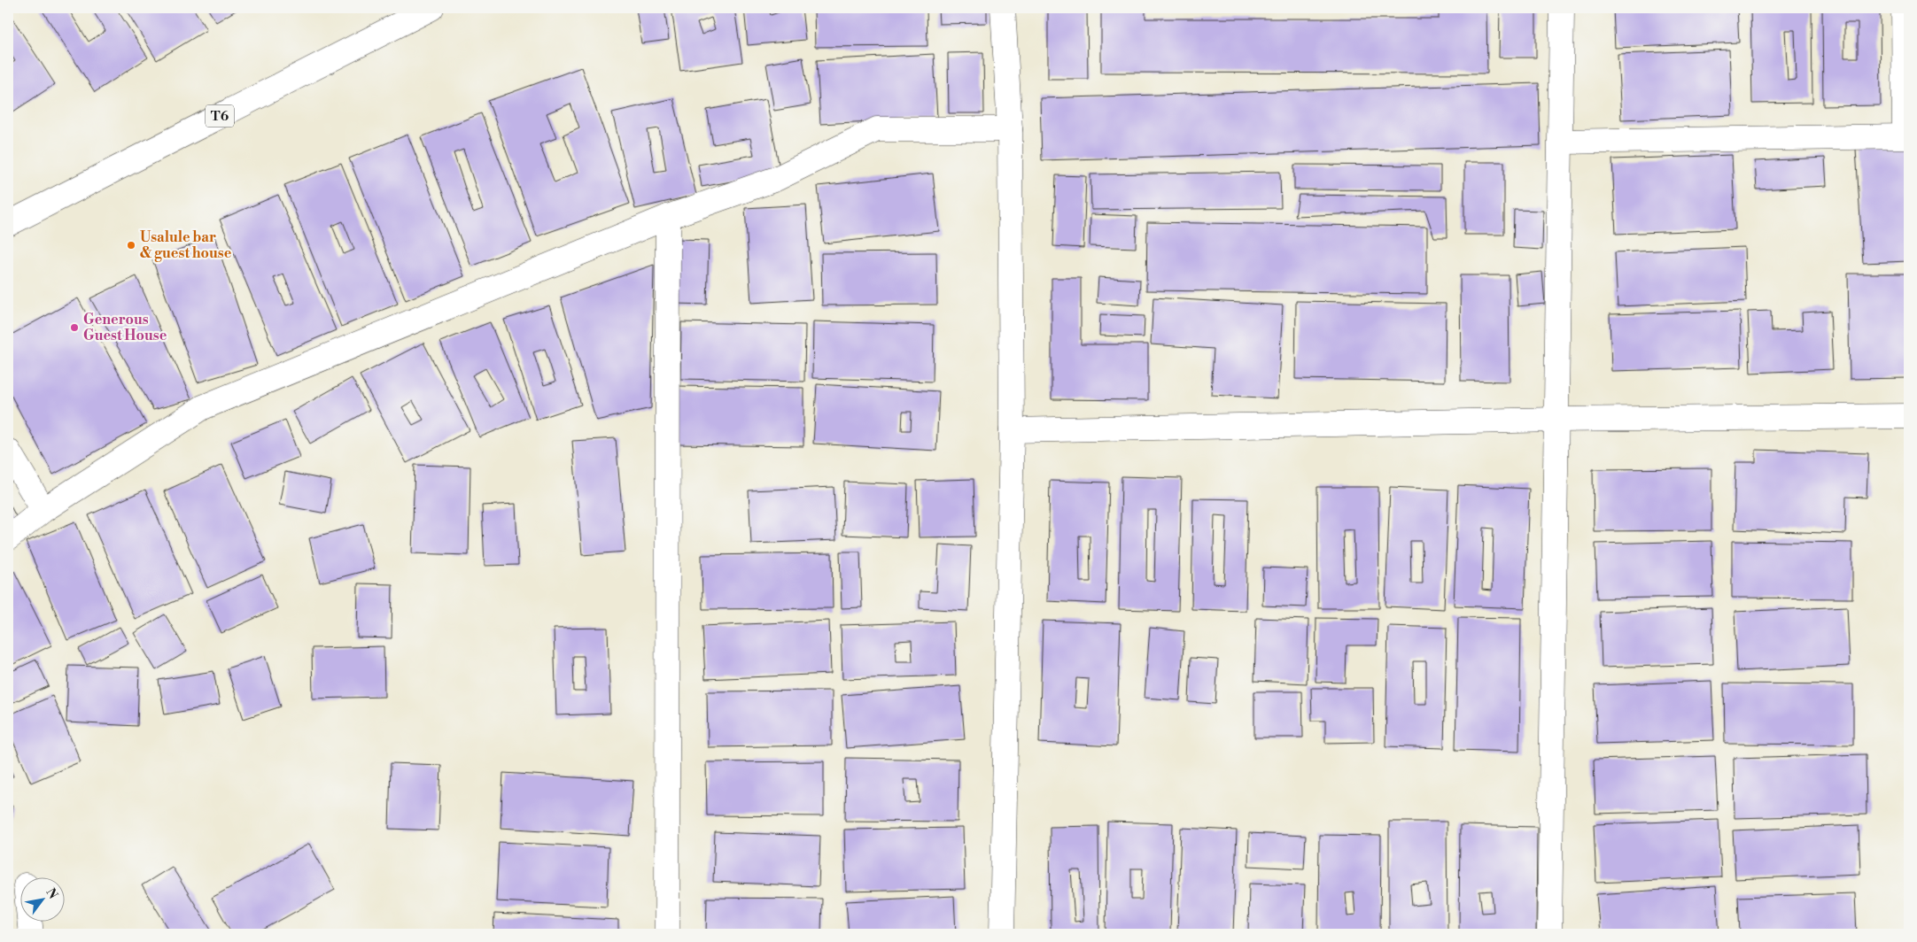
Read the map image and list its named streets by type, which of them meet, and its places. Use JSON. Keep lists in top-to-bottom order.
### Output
{
  "streets": {
    "main road": ["T6"]
  },
  "places": ["Usalule bar & guest house", "Generous Guest House"],
  "north": "top right"
}
